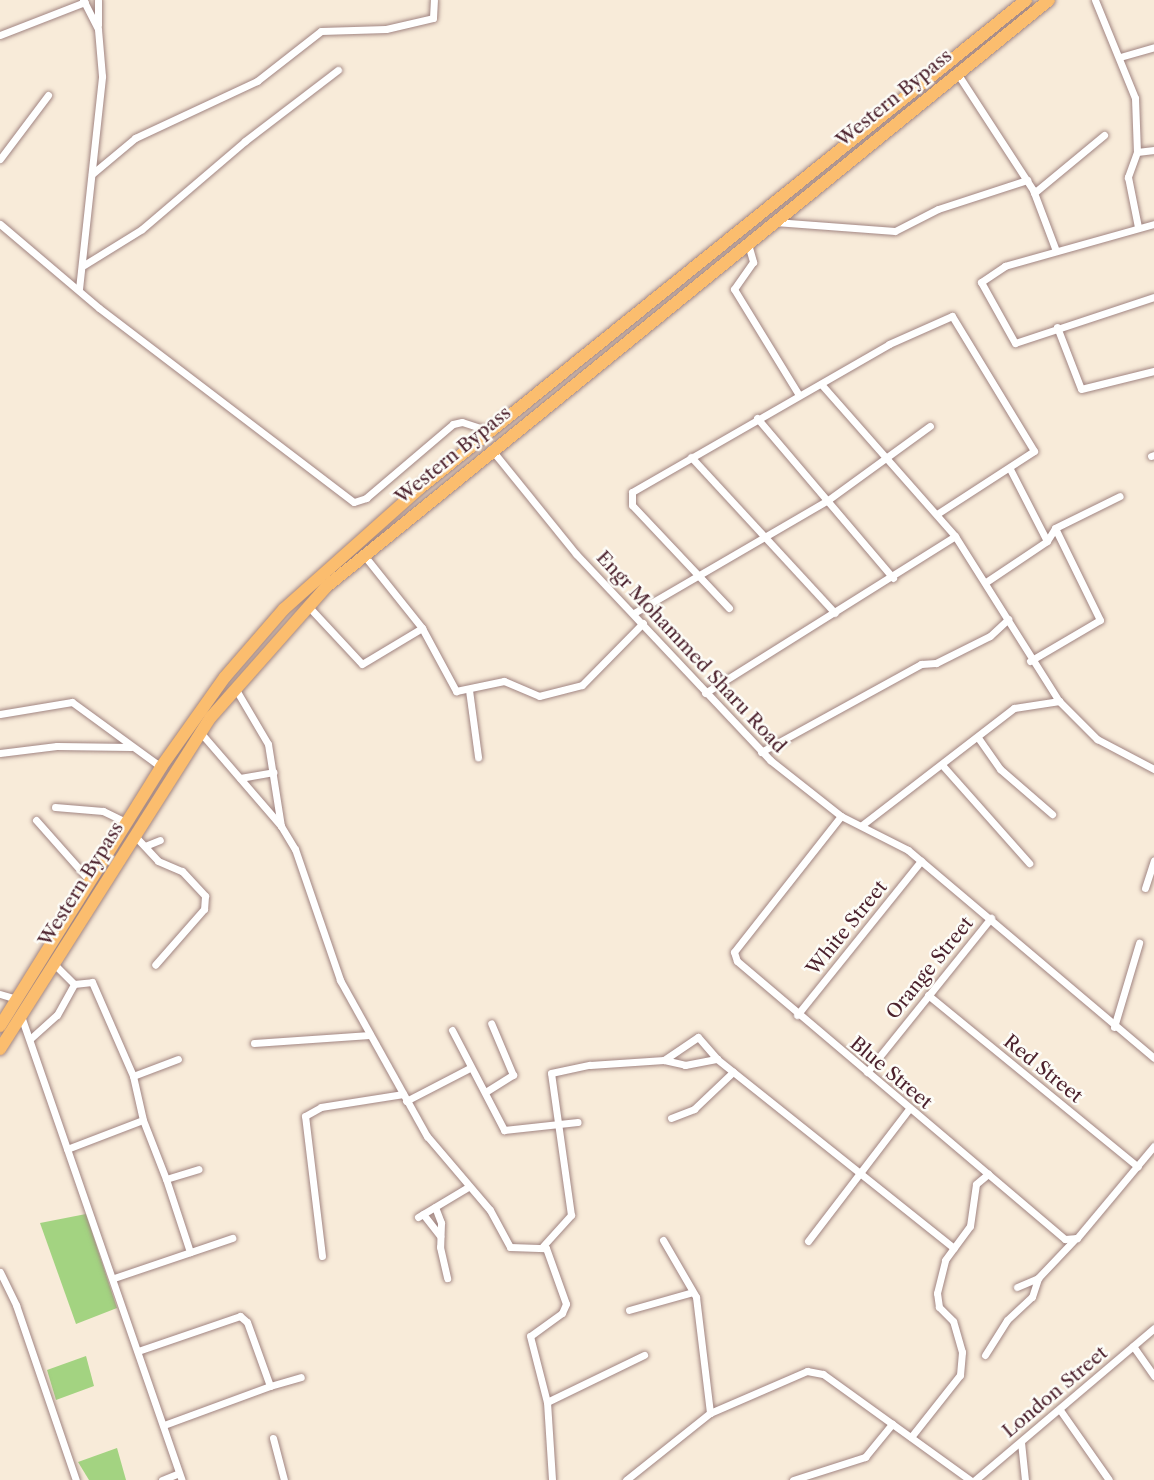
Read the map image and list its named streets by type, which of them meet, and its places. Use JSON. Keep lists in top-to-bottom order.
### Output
{
  "streets": {
    "main road": ["Western Bypass"],
    "street": [
      "Engr Mohammed Sharu Road",
      "White Street",
      "Orange Street",
      "Red Street",
      "Blue Street",
      "London Street"
    ]
  },
  "crossings": [
    ["Western Bypass", "Engr Mohammed Sharu Road"],
    ["Engr Mohammed Sharu Road", "White Street"],
    ["Engr Mohammed Sharu Road", "Orange Street"],
    ["Engr Mohammed Sharu Road", "Blue Street"],
    ["White Street", "Blue Street"],
    ["Orange Street", "Red Street"],
    ["Orange Street", "Blue Street"]
  ]
}
